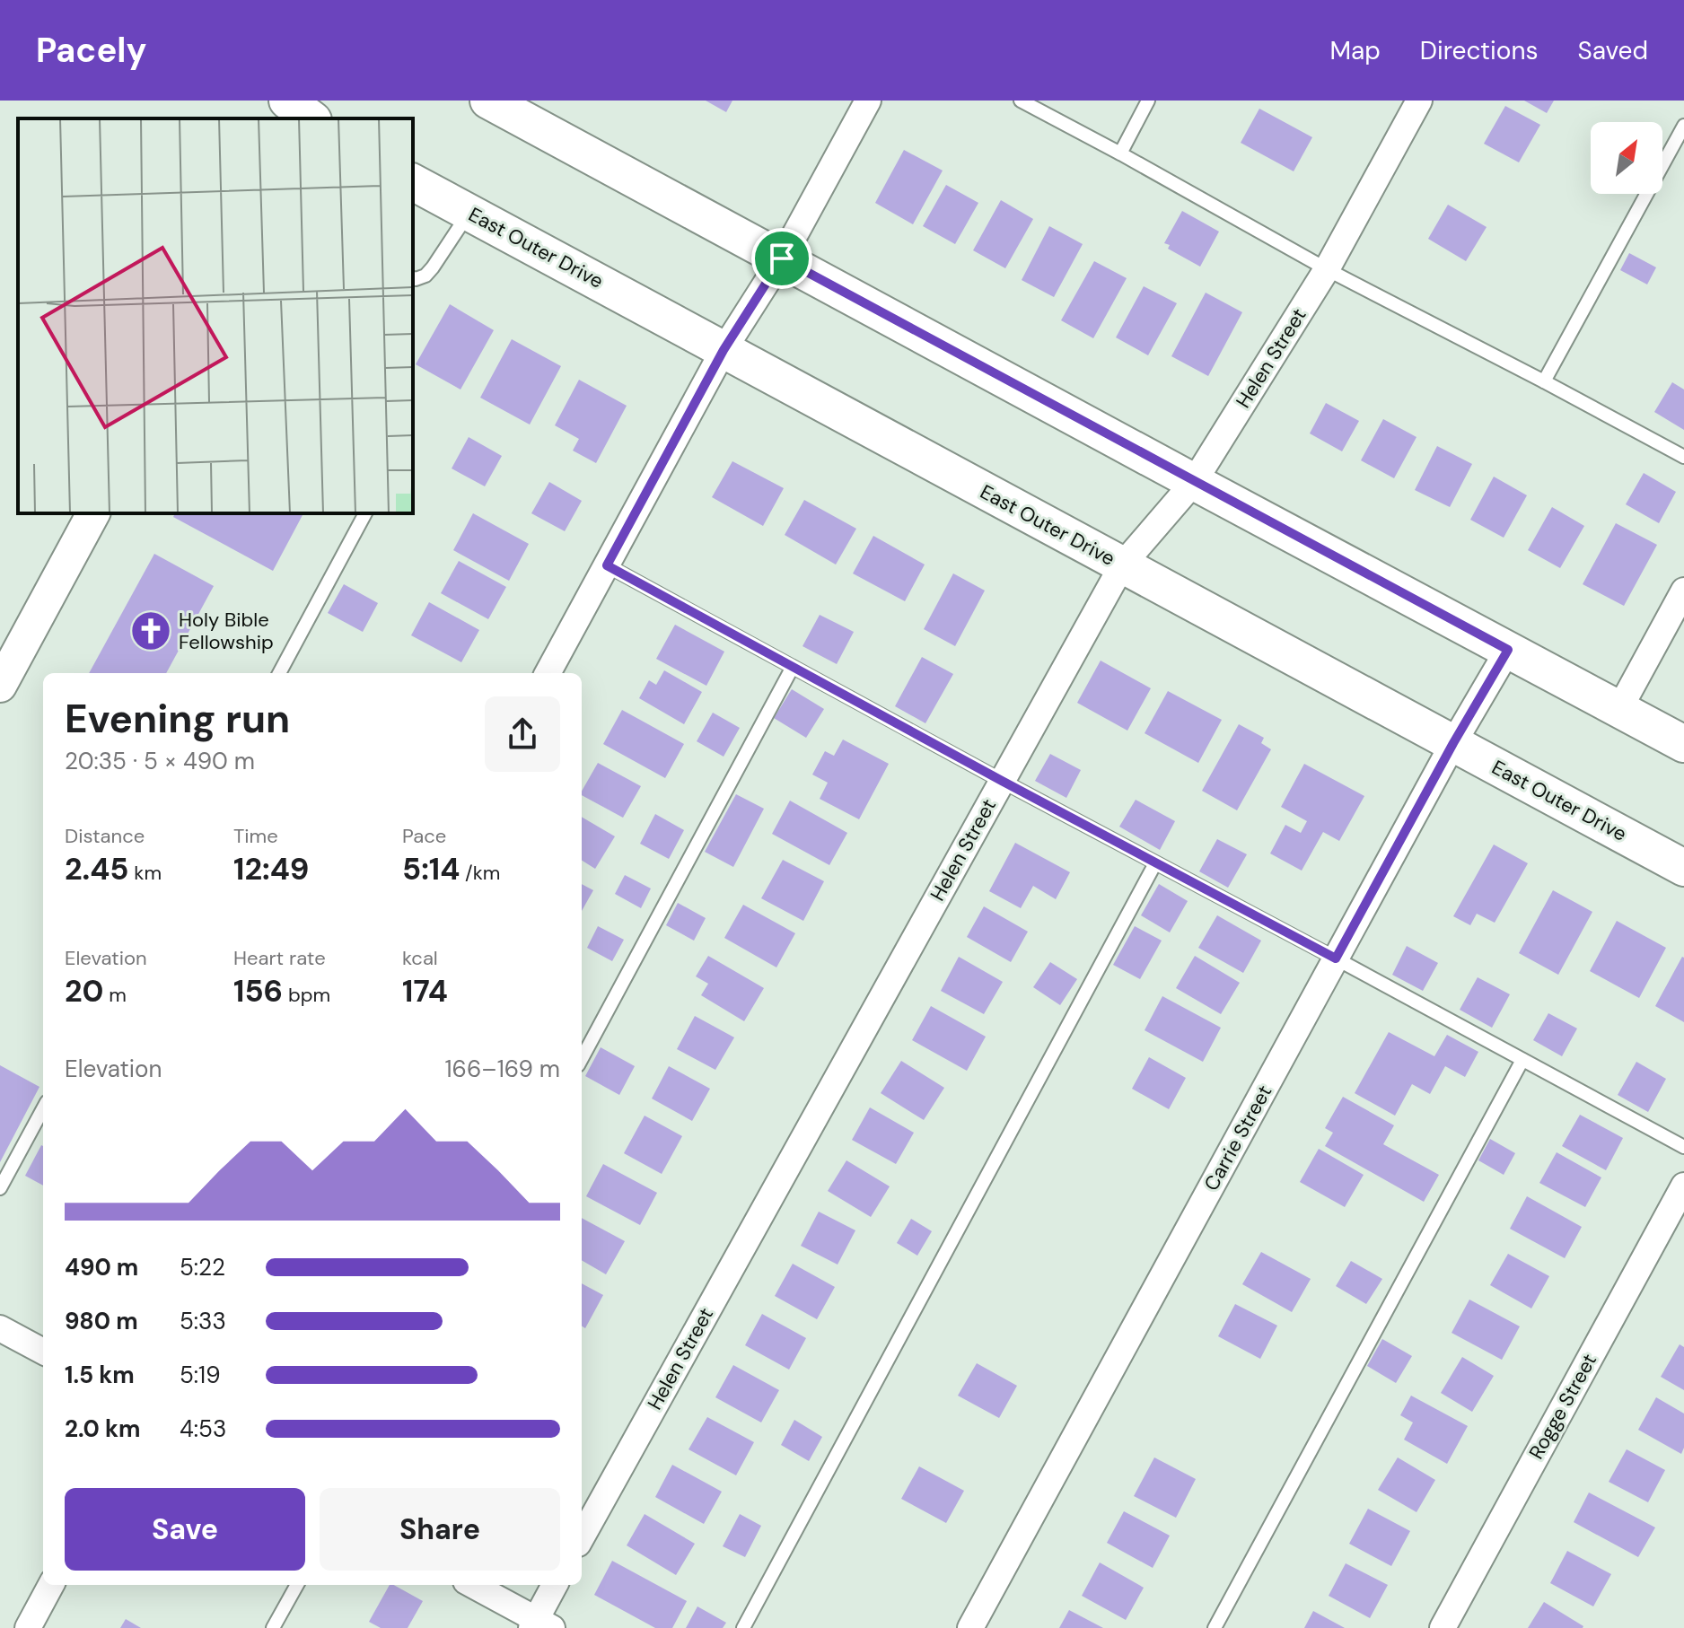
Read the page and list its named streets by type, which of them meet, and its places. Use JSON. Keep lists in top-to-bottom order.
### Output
{
  "streets": {
    "main road": ["East Outer Drive"],
    "street": ["Helen Street", "Carrie Street", "Rogge Street"]
  },
  "crossings": [
    ["East Outer Drive", "Helen Street"],
    ["East Outer Drive", "Carrie Street"]
  ],
  "places": {
    "church": ["Holy Bible Fellowship"]
  },
  "north": "top right",
  "page": {
    "header": "Pacely",
    "nav": ["Map", "Directions", "Saved"],
    "heading": ["Evening run", "20:35 · 5 × 490 m"],
    "stats": [
      ["Distance", "2.45 km"],
      ["Time", "12:49"],
      ["Pace", "5:14 /km"],
      ["Elevation", "20 m"],
      ["Heart rate", "156 bpm"],
      ["kcal", "174"]
    ],
    "chart": ["Elevation", "166–169 m"],
    "list": [
      {
        "name": "490 m",
        "note": "5:22"
      },
      {
        "name": "980 m",
        "note": "5:33"
      },
      {
        "name": "1.5 km",
        "note": "5:19"
      },
      {
        "name": "2.0 km",
        "note": "4:53"
      }
    ],
    "buttons": ["Save", "Share"]
  }
}
